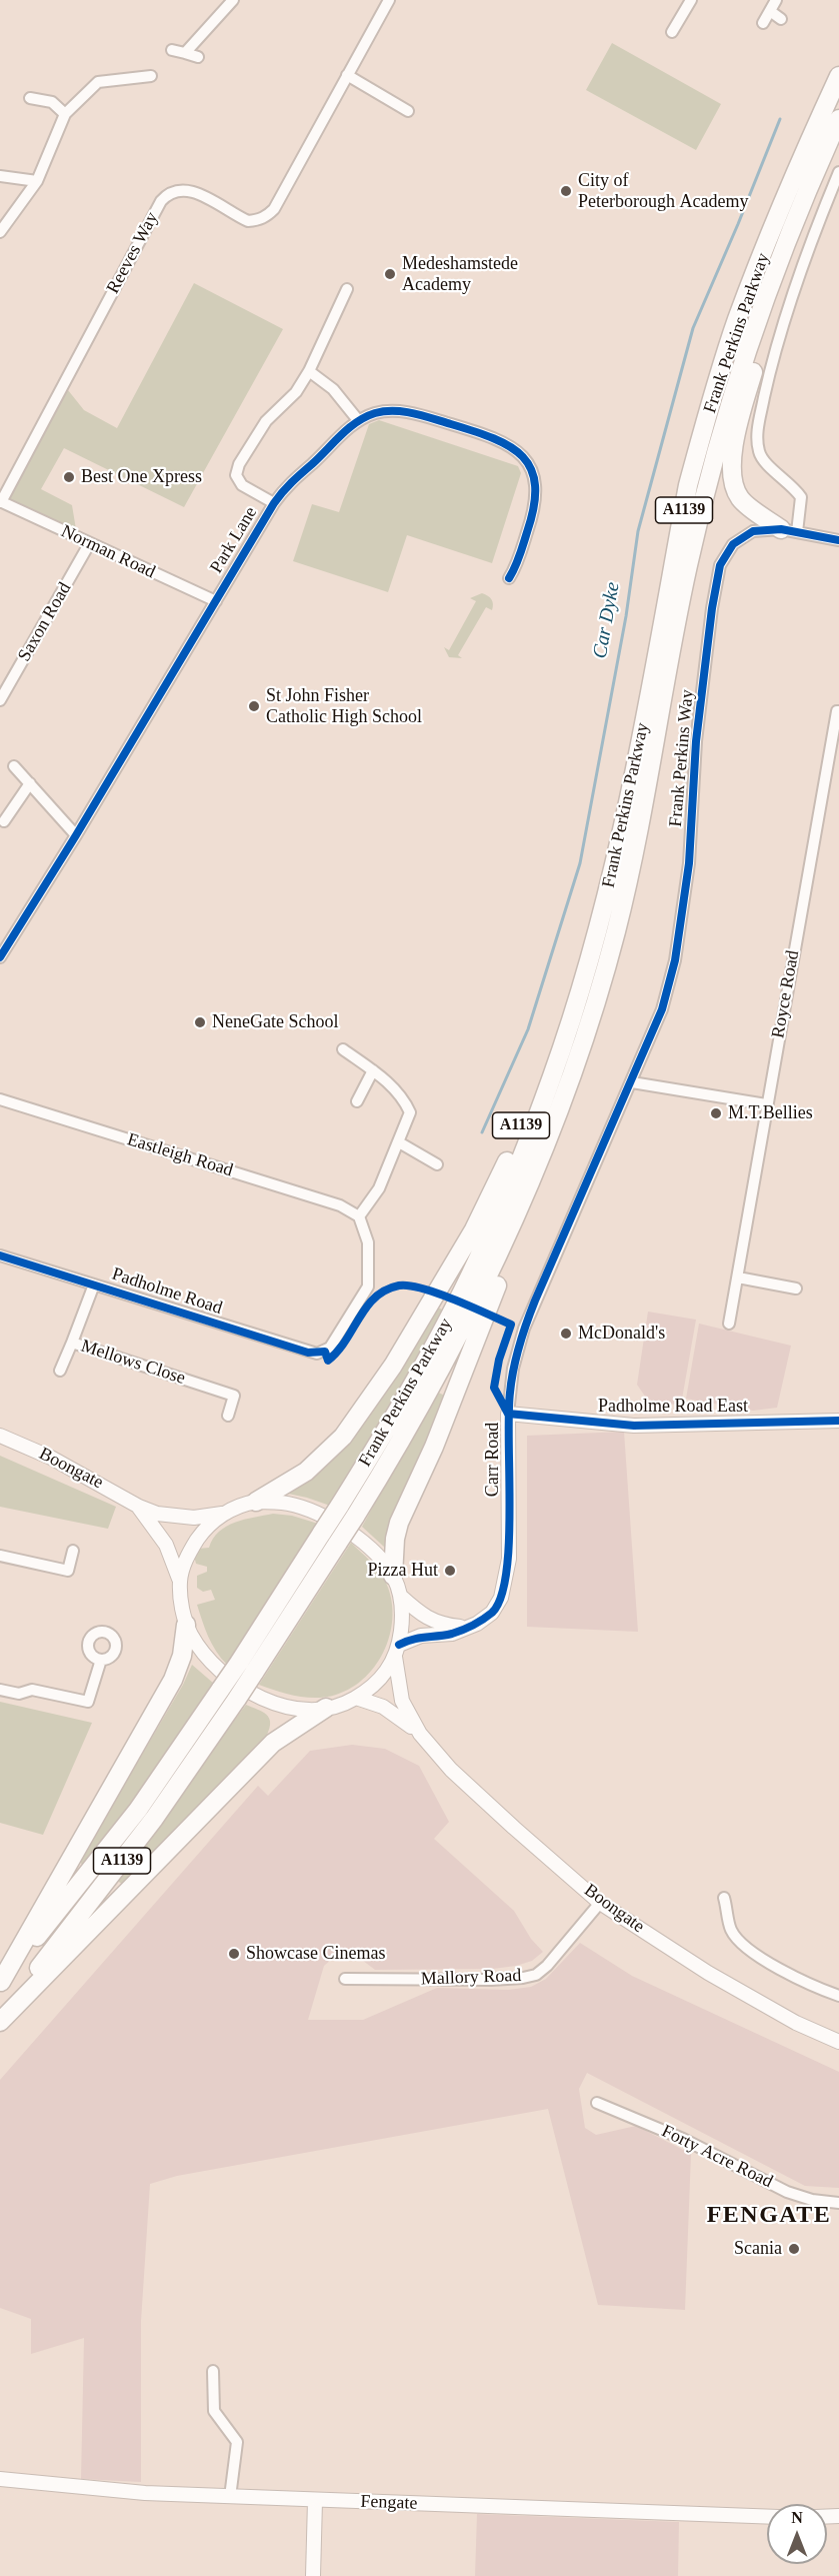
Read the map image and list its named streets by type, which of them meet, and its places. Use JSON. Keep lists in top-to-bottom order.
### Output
{
  "streets": {
    "highway": ["Frank Perkins Parkway", "A1139"],
    "street": [
      "Reeves Way",
      "Park Lane",
      "Norman Road",
      "Saxon Road",
      "Frank Perkins Way",
      "Royce Road",
      "Eastleigh Road",
      "Padholme Road",
      "Mellows Close",
      "Padholme Road East",
      "Carr Road",
      "Boongate",
      "Mallory Road",
      "Forty Acre Road",
      "Fengate"
    ]
  },
  "crossings": [
    ["Reeves Way", "Norman Road"],
    ["Frank Perkins Parkway", "A1139"],
    ["A1139", "Carr Road"],
    ["A1139", "Boongate"],
    ["Park Lane", "Norman Road"],
    ["Norman Road", "Saxon Road"],
    ["Frank Perkins Way", "Carr Road"],
    ["Eastleigh Road", "Padholme Road"],
    ["Padholme Road", "Mellows Close"],
    ["Padholme Road East", "Carr Road"],
    ["Carr Road", "Boongate"],
    ["Boongate", "Mallory Road"]
  ],
  "districts": ["FENGATE"],
  "water": ["Car Dyke"],
  "places": [
    "City of Peterborough Academy",
    "Medeshamstede Academy",
    "Best One Xpress",
    "St John Fisher Catholic High School",
    "NeneGate School",
    "M.T.Bellies",
    "McDonald's",
    "Pizza Hut",
    "Showcase Cinemas",
    "Scania"
  ],
  "north": "top"
}
